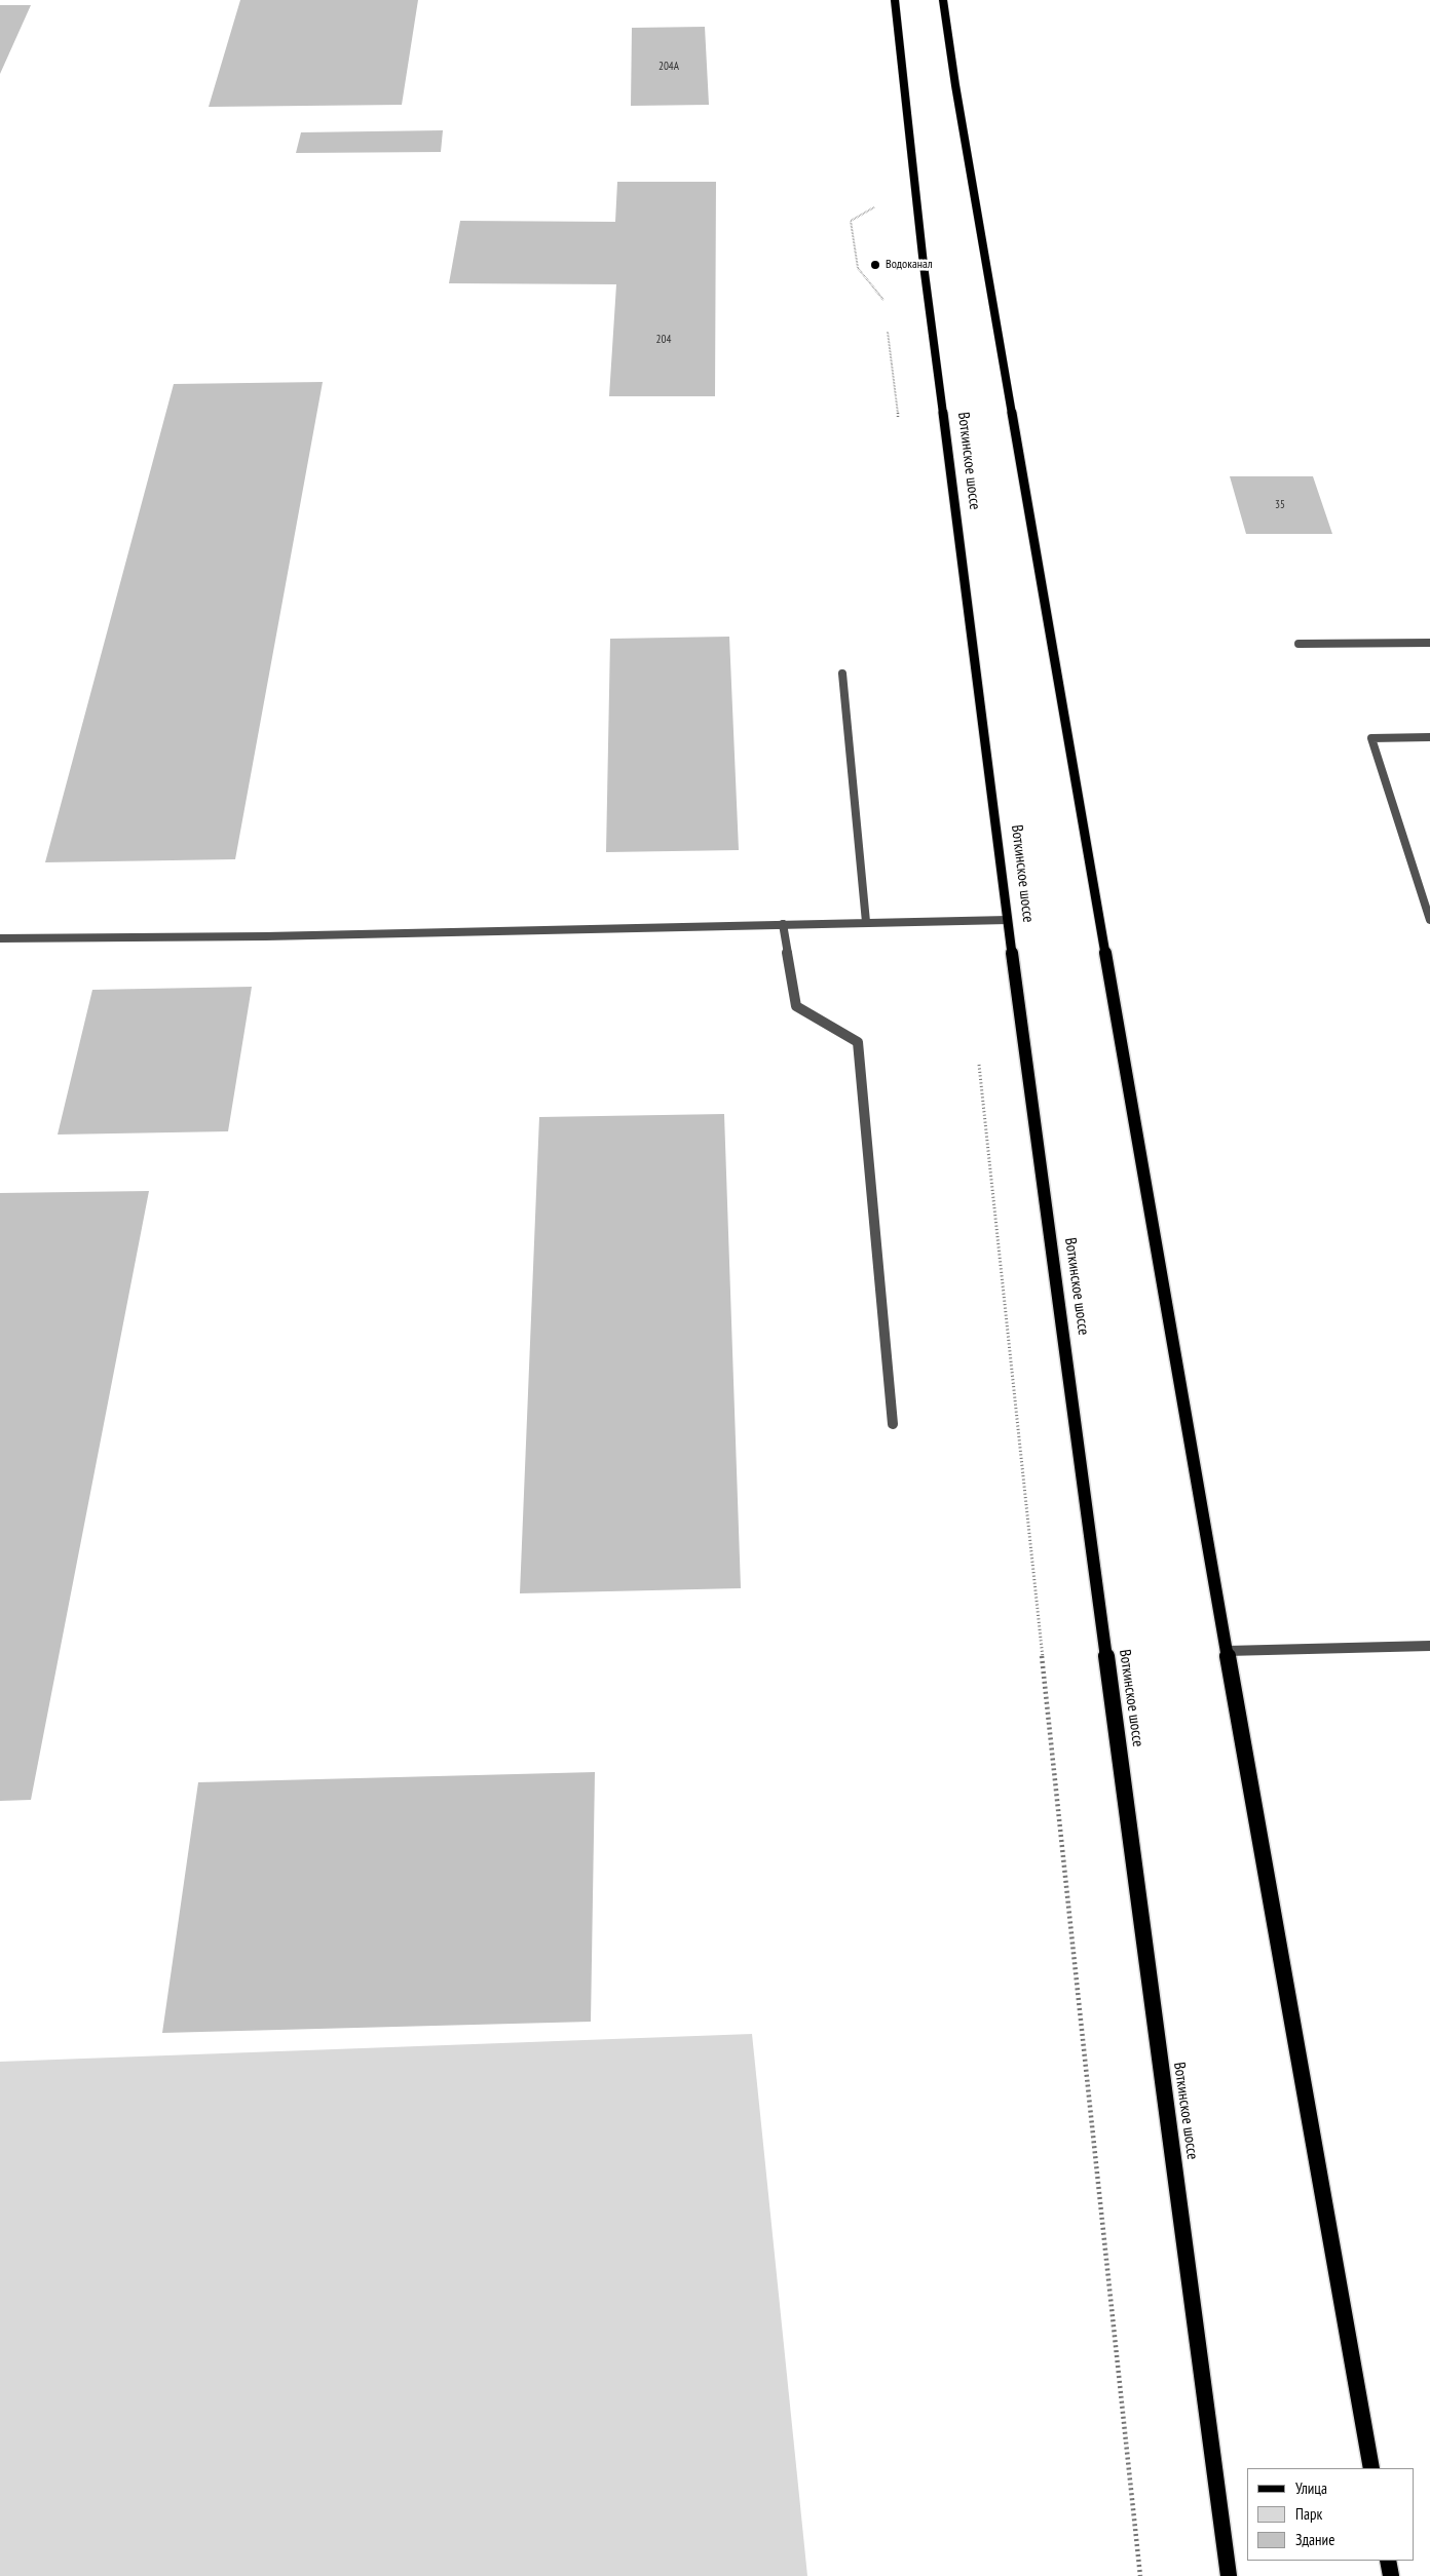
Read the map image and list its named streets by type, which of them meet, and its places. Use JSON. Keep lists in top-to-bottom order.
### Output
{
  "streets": {
    "main road": ["Воткинское шоссе"]
  },
  "places": ["Водоканал"],
  "house_numbers": ["204А", "204", "35"],
  "legend": ["Улица", "Парк", "Здание"]
}
